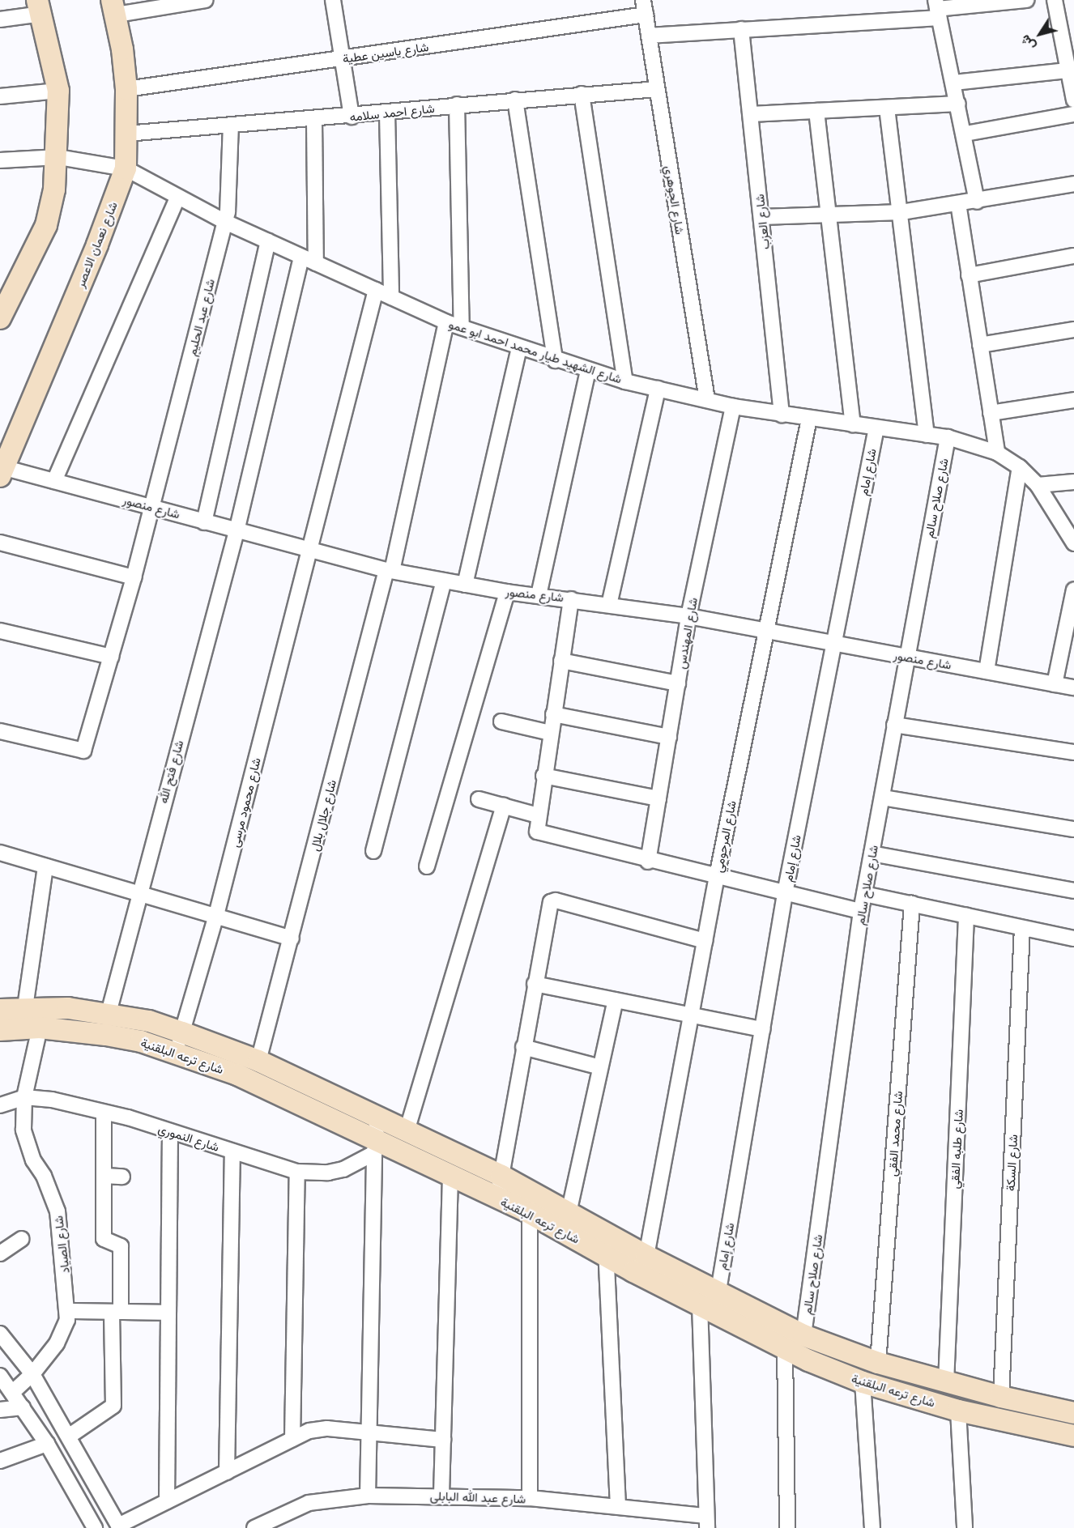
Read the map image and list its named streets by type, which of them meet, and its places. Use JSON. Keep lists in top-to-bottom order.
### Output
{
  "streets": {
    "street": [
      "شارع ياسين عطية",
      "شارع احمد سلامه",
      "شارع الجوهري",
      "شارع العزب",
      "شارع نعمان الاعصر",
      "شارع عبد الحليم",
      "شارع الشهيد طيار محمد احمد ابو عمو",
      "شارع إمام",
      "شارع صلاح سالم",
      "شارع منصور",
      "شارع المهندس",
      "شارع فتح الله",
      "شارع محمود مرسى",
      "شارع جلال بلال",
      "شارع المرحومي",
      "شارع ترعه البلقنية",
      "شارع محمد الفقي",
      "شارع النموري",
      "شارع طلبه الفقي",
      "شارع السكة",
      "شارع الصياد",
      "شارع عبد الله البابلى"
    ]
  },
  "crossings": [
    ["شارع ياسين عطية", "شارع الجوهري"],
    ["شارع ياسين عطية", "شارع نعمان الاعصر"],
    ["شارع احمد سلامه", "شارع الجوهري"],
    ["شارع احمد سلامه", "شارع نعمان الاعصر"],
    ["شارع احمد سلامه", "شارع عبد الحليم"],
    ["شارع الجوهري", "شارع الشهيد طيار محمد احمد ابو عمو"],
    ["شارع العزب", "شارع الشهيد طيار محمد احمد ابو عمو"],
    ["شارع نعمان الاعصر", "شارع الشهيد طيار محمد احمد ابو عمو"],
    ["شارع نعمان الاعصر", "شارع منصور"],
    ["شارع عبد الحليم", "شارع الشهيد طيار محمد احمد ابو عمو"],
    ["شارع عبد الحليم", "شارع منصور"],
    ["شارع الشهيد طيار محمد احمد ابو عمو", "شارع إمام"],
    ["شارع الشهيد طيار محمد احمد ابو عمو", "شارع صلاح سالم"],
    ["شارع الشهيد طيار محمد احمد ابو عمو", "شارع المهندس"],
    ["شارع الشهيد طيار محمد احمد ابو عمو", "شارع فتح الله"],
    ["شارع الشهيد طيار محمد احمد ابو عمو", "شارع محمود مرسى"],
    ["شارع الشهيد طيار محمد احمد ابو عمو", "شارع جلال بلال"],
    ["شارع الشهيد طيار محمد احمد ابو عمو", "شارع المرحومي"],
    ["شارع إمام", "شارع منصور"],
    ["شارع إمام", "شارع ترعه البلقنية"],
    ["شارع صلاح سالم", "شارع منصور"],
    ["شارع صلاح سالم", "شارع ترعه البلقنية"],
    ["شارع منصور", "شارع المهندس"],
    ["شارع منصور", "شارع فتح الله"],
    ["شارع منصور", "شارع محمود مرسى"],
    ["شارع منصور", "شارع جلال بلال"],
    ["شارع منصور", "شارع المرحومي"],
    ["شارع فتح الله", "شارع ترعه البلقنية"],
    ["شارع محمود مرسى", "شارع ترعه البلقنية"],
    ["شارع جلال بلال", "شارع ترعه البلقنية"],
    ["شارع المرحومي", "شارع ترعه البلقنية"],
    ["شارع ترعه البلقنية", "شارع محمد الفقي"],
    ["شارع ترعه البلقنية", "شارع النموري"],
    ["شارع ترعه البلقنية", "شارع طلبه الفقي"],
    ["شارع ترعه البلقنية", "شارع السكة"],
    ["شارع ترعه البلقنية", "شارع الصياد"],
    ["شارع النموري", "شارع الصياد"]
  ],
  "north": "bottom left"
}
